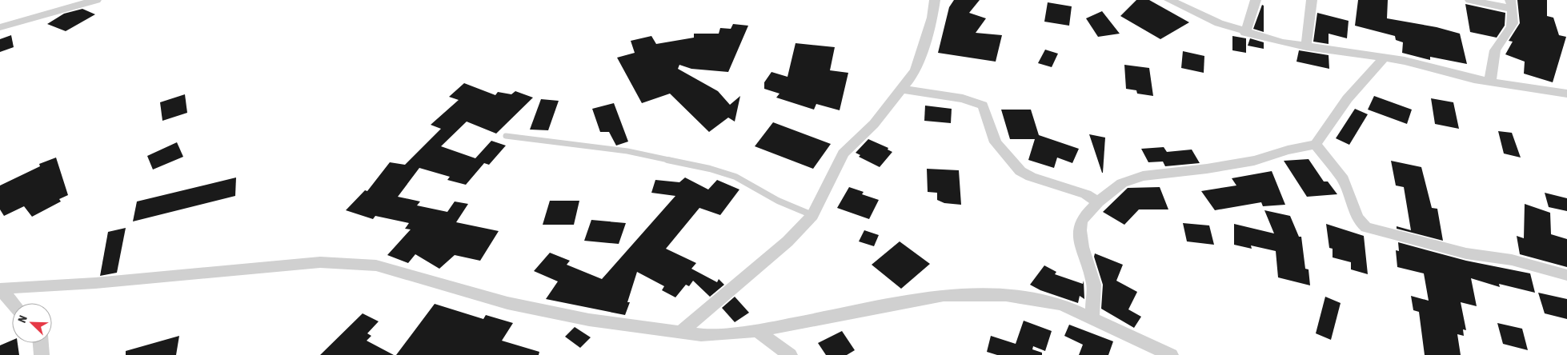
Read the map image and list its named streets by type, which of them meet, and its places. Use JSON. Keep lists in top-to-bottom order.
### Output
{
  "north": "top left"
}
